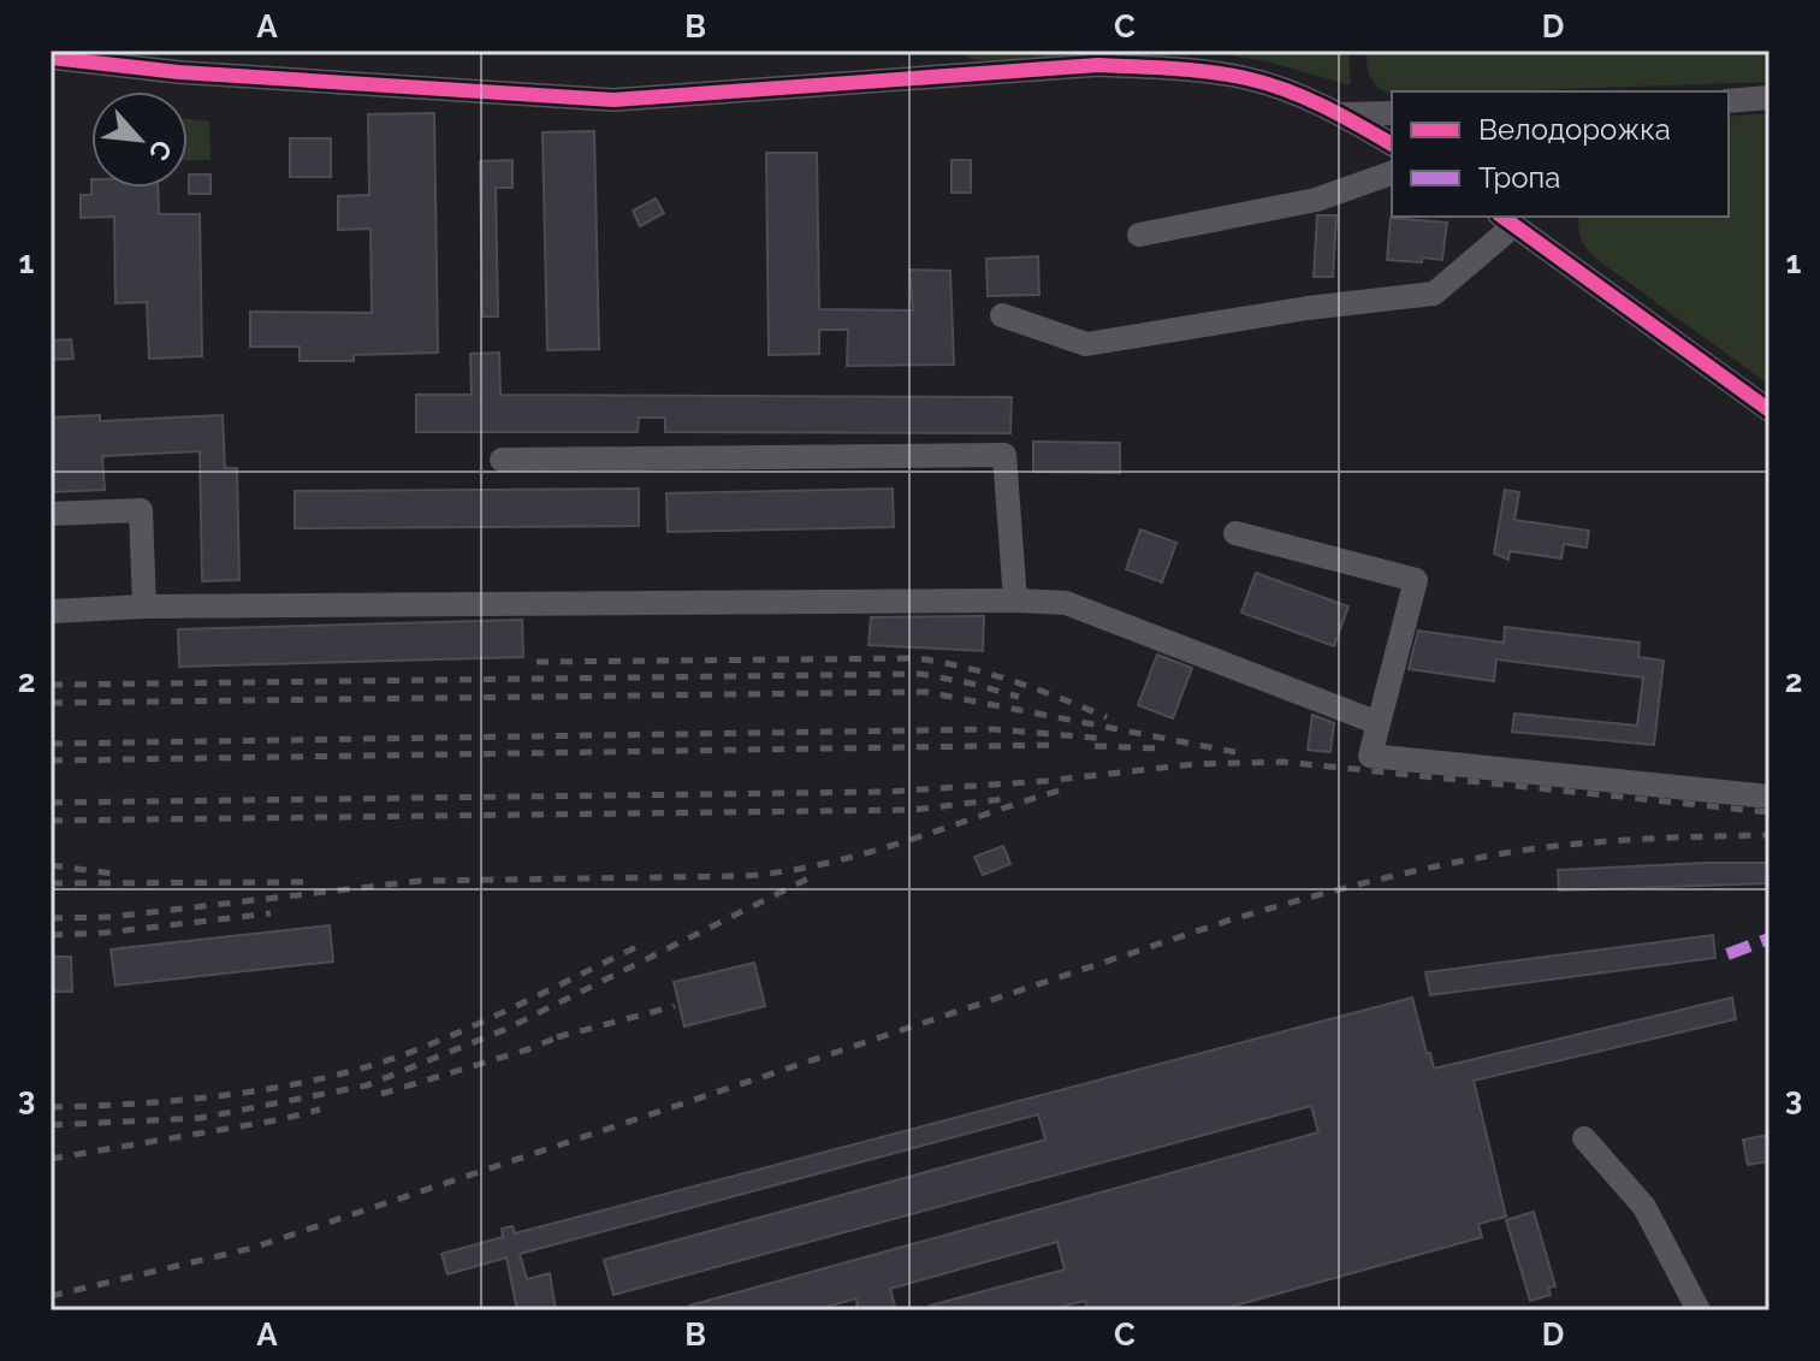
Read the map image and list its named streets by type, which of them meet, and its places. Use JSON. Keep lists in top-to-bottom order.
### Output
{
  "legend": ["Велодорожка", "Тропа"],
  "north": "bottom right",
  "grid": {
    "columns": [
      "A",
      "B",
      "C",
      "D"
    ],
    "rows": ["1", "2", "3"]
  }
}
